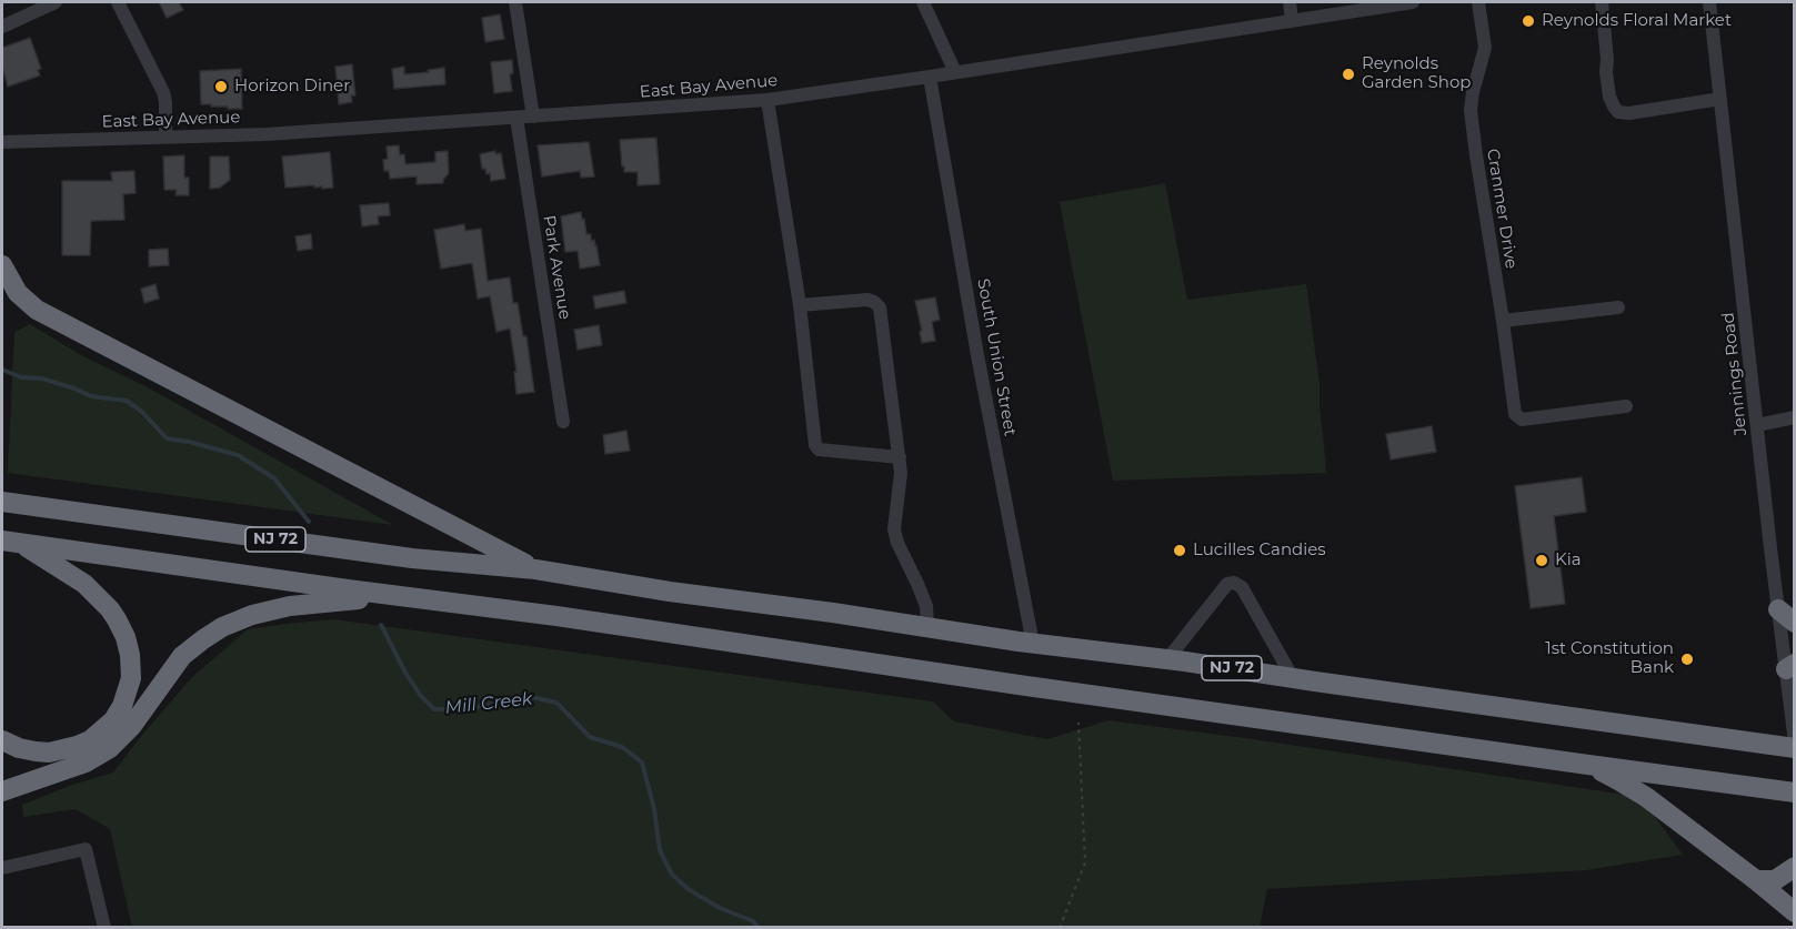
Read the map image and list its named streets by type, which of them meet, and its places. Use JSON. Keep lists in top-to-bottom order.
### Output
{
  "streets": {
    "highway": ["NJ 72"],
    "street": [
      "East Bay Avenue",
      "Cranmer Drive",
      "Park Avenue",
      "South Union Street",
      "Jennings Road"
    ]
  },
  "crossings": [
    ["East Bay Avenue", "Park Avenue"],
    ["East Bay Avenue", "South Union Street"],
    ["South Union Street", "NJ 72"]
  ],
  "water": ["Mill Creek"],
  "places": [
    "Reynolds Floral Market",
    "Reynolds Garden Shop",
    "Horizon Diner",
    "Lucilles Candies",
    "Kia",
    "1st Constitution Bank"
  ]
}
